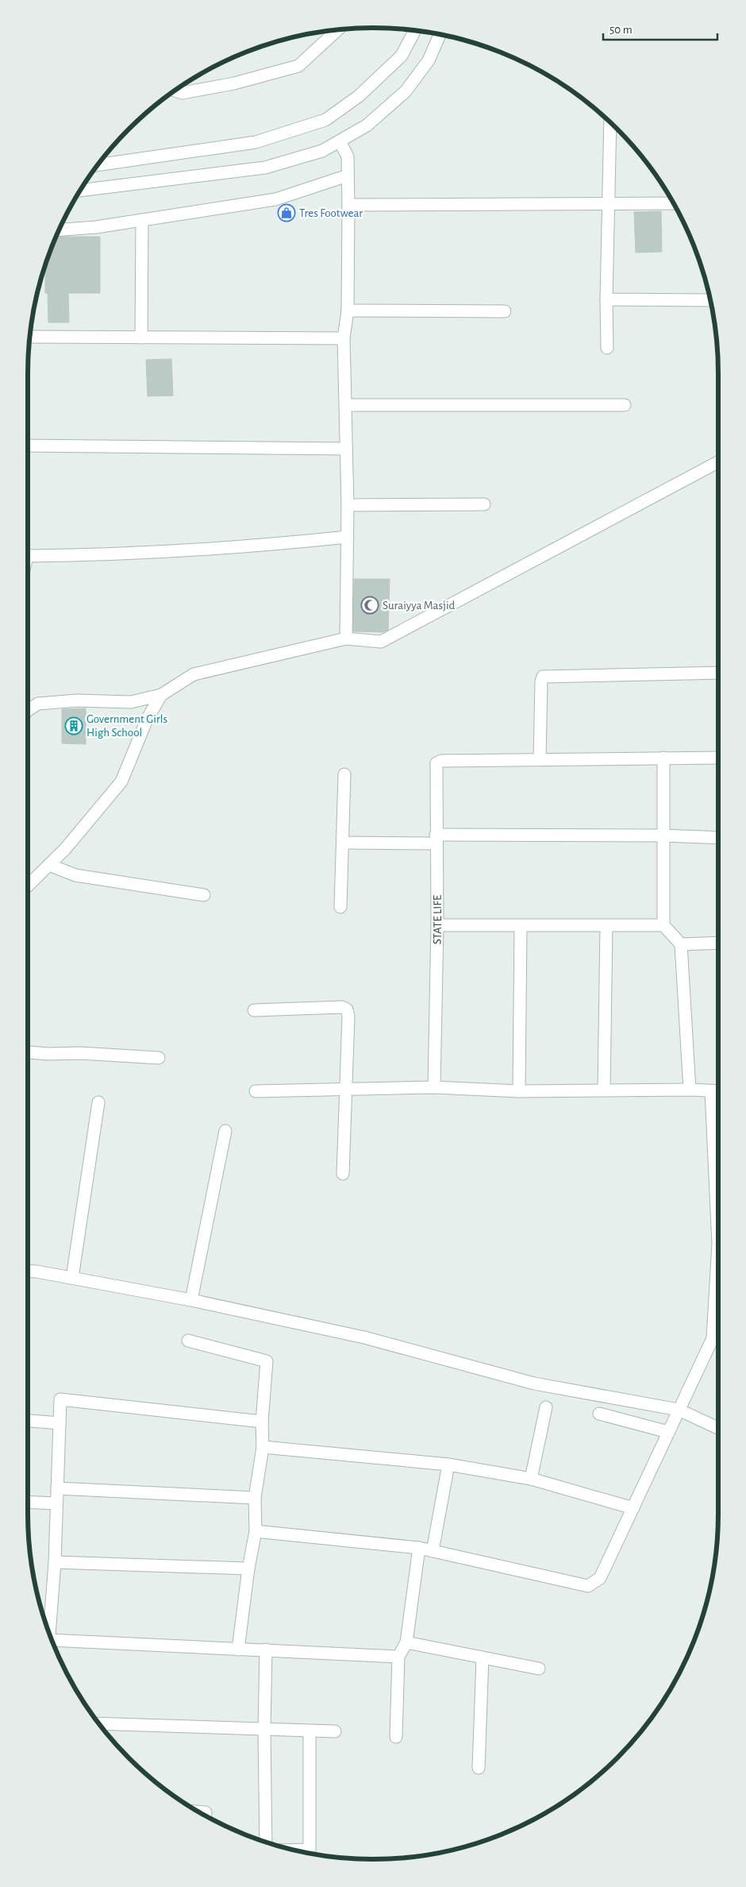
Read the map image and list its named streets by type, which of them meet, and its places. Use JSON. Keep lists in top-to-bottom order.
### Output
{
  "streets": {
    "street": ["STATE LIFE"]
  },
  "places": {
    "shop": ["Tres Footwear"],
    "mosque": ["Suraiyya Masjid"],
    "building": ["Government Girls High School"]
  },
  "scale_bar": "50 m"
}
